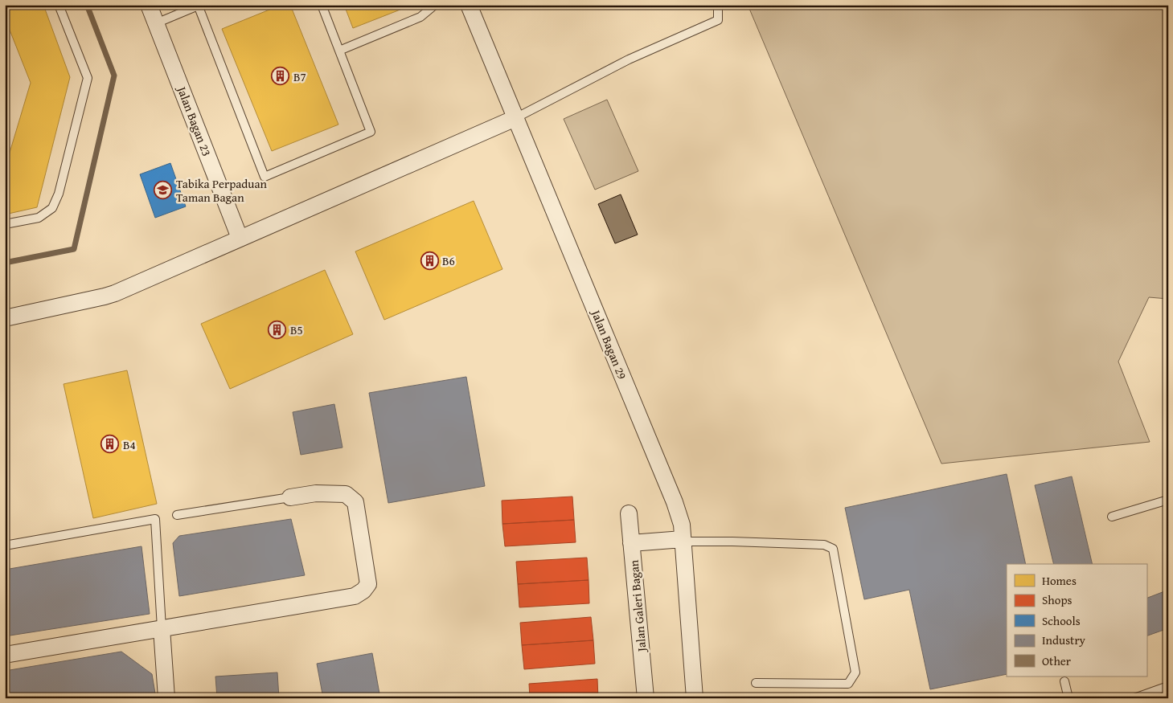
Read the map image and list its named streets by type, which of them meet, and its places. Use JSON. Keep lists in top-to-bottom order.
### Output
{
  "streets": {
    "street": ["Jalan Bagan 23", "Jalan Bagan 29", "Jalan Galeri Bagan"]
  },
  "places": {
    "building": [
      "B7",
      "B6",
      "B5",
      "B4"
    ],
    "school or university": ["Tabika Perpaduan Taman Bagan"]
  },
  "legend": [
    "Homes",
    "Shops",
    "Schools",
    "Industry",
    "Other"
  ]
}
